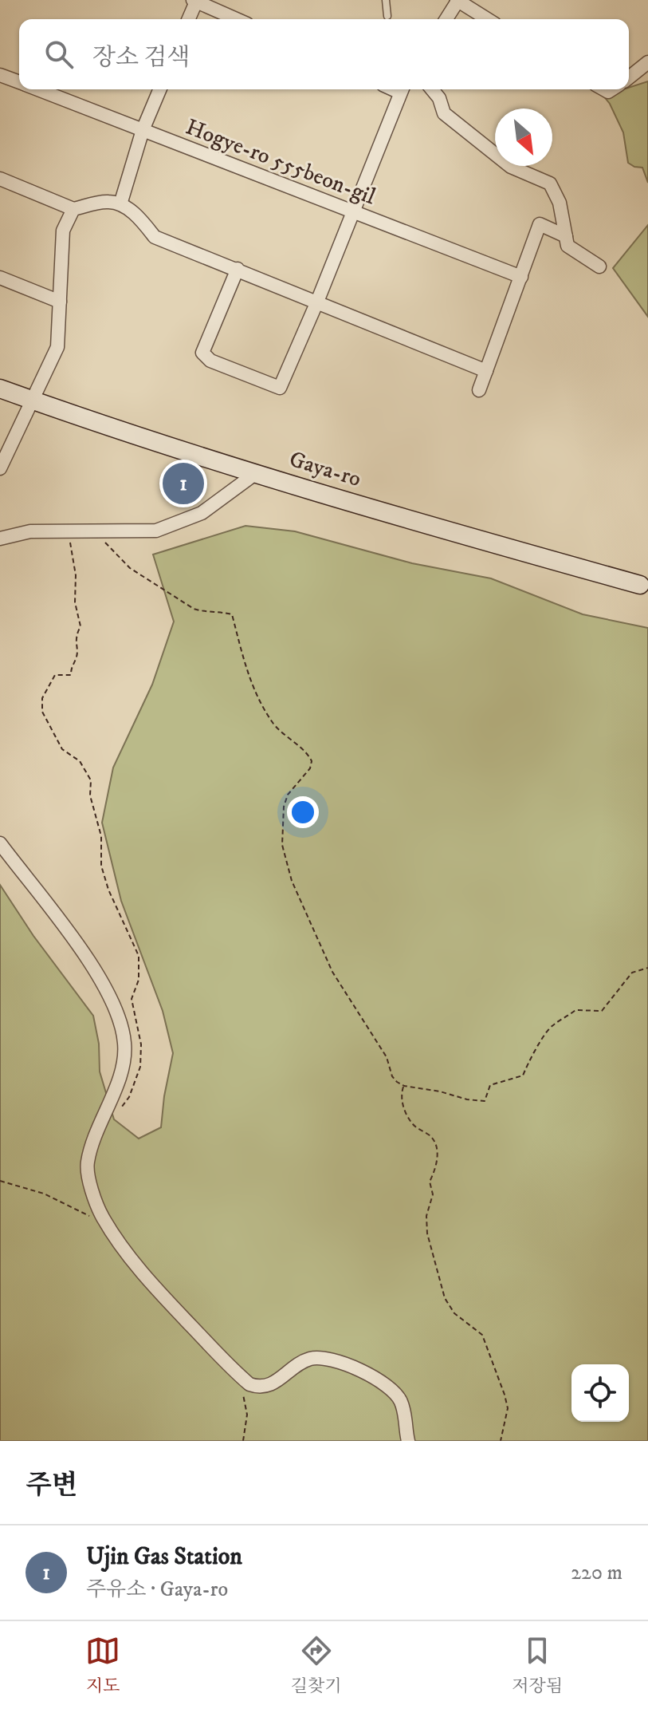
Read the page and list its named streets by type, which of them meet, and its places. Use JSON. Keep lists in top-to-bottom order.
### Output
{
  "streets": {
    "main road": ["Gaya-ro"],
    "street": ["Hogye-ro 555beon-gil"]
  },
  "north": "bottom right",
  "page": {
    "search": "장소 검색",
    "pins": "1",
    "heading": "주변",
    "list": [
      {
        "mark": "1",
        "name": "Ujin Gas Station",
        "note": "주유소 · Gaya-ro",
        "value": "220 m"
      }
    ],
    "nav": ["지도", "길찾기", "저장됨"]
  }
}
